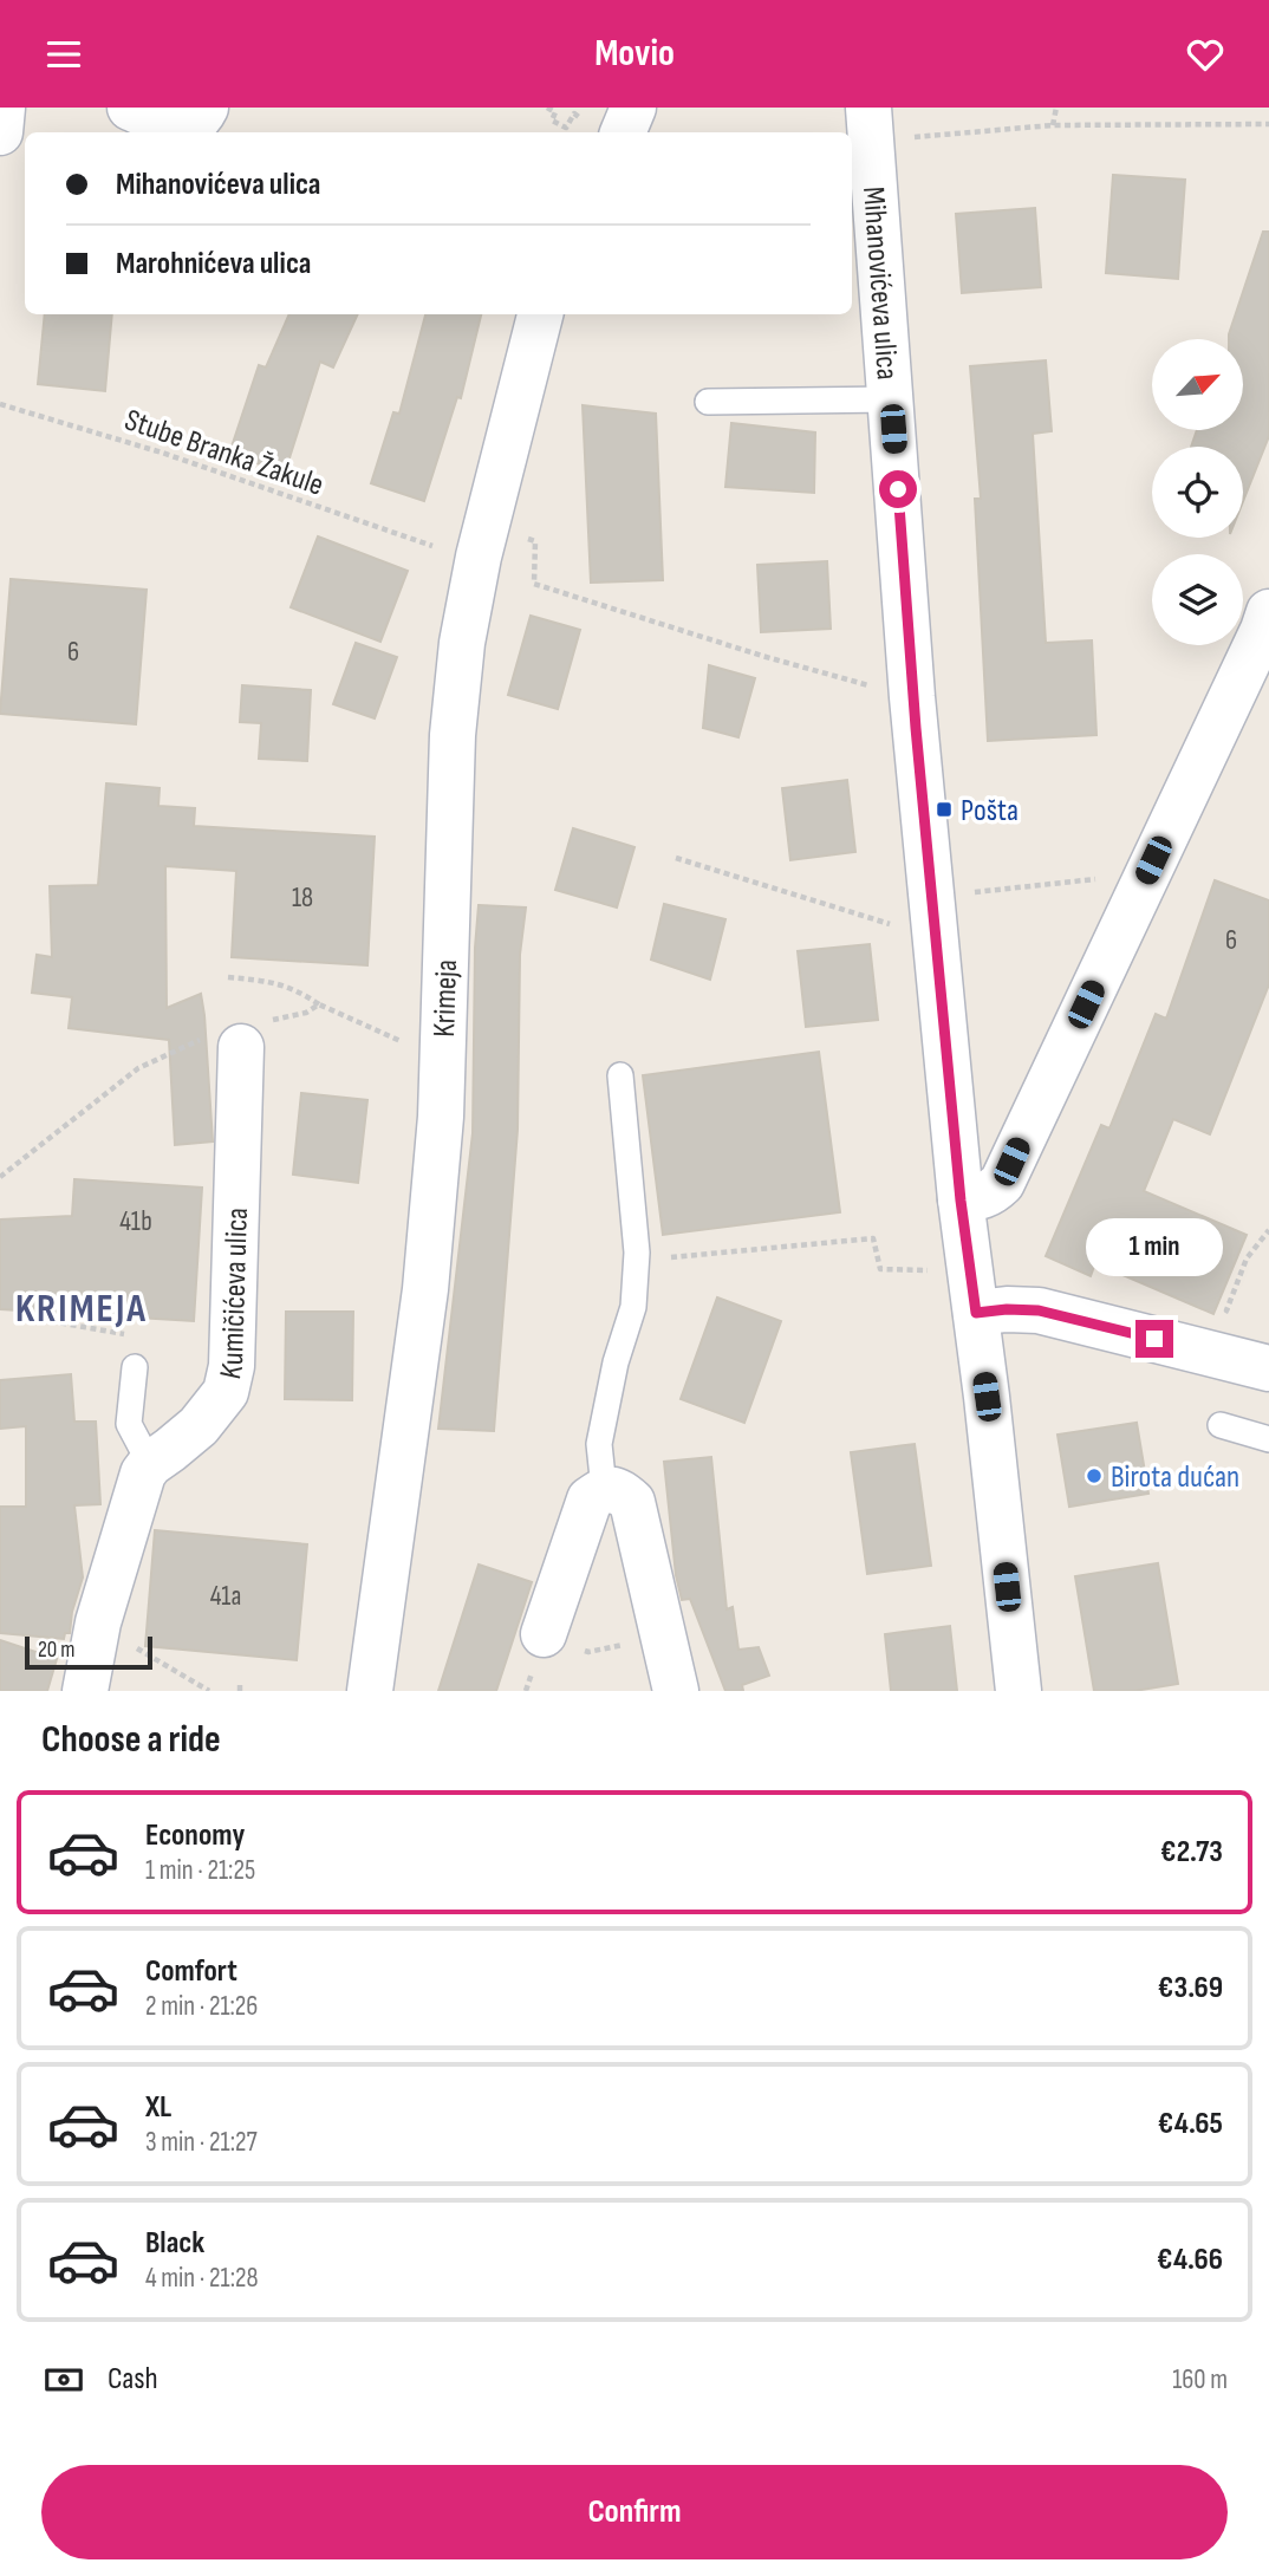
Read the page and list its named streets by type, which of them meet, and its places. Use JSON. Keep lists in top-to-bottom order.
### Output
{
  "streets": {
    "street": ["Mihanovićeva ulica", "Krimeja", "Kumičićeva ulica"],
    "path": ["Stube Branka Žakule"]
  },
  "districts": ["KRIMEJA"],
  "places": {
    "transit": ["Pošta"],
    "other": ["Birota dućan"]
  },
  "house_numbers": [
    "6",
    "18",
    "6",
    "41b",
    "41a"
  ],
  "scale_bar": "20 m",
  "north": "top right",
  "page": {
    "header": "Movio",
    "banner": ["Mihanovićeva ulica", "Marohnićeva ulica"],
    "bubble": "1 min",
    "scale": "20 m",
    "heading": "Choose a ride",
    "list": [
      {
        "name": "Economy",
        "note": "1 min · 21:25",
        "value": "€2.73"
      },
      {
        "name": "Comfort",
        "note": "2 min · 21:26",
        "value": "€3.69"
      },
      {
        "name": "XL",
        "note": "3 min · 21:27",
        "value": "€4.65"
      },
      {
        "name": "Black",
        "note": "4 min · 21:28",
        "value": "€4.66"
      }
    ],
    "pay": ["Cash", "160 m"],
    "buttons": "Confirm"
  }
}
